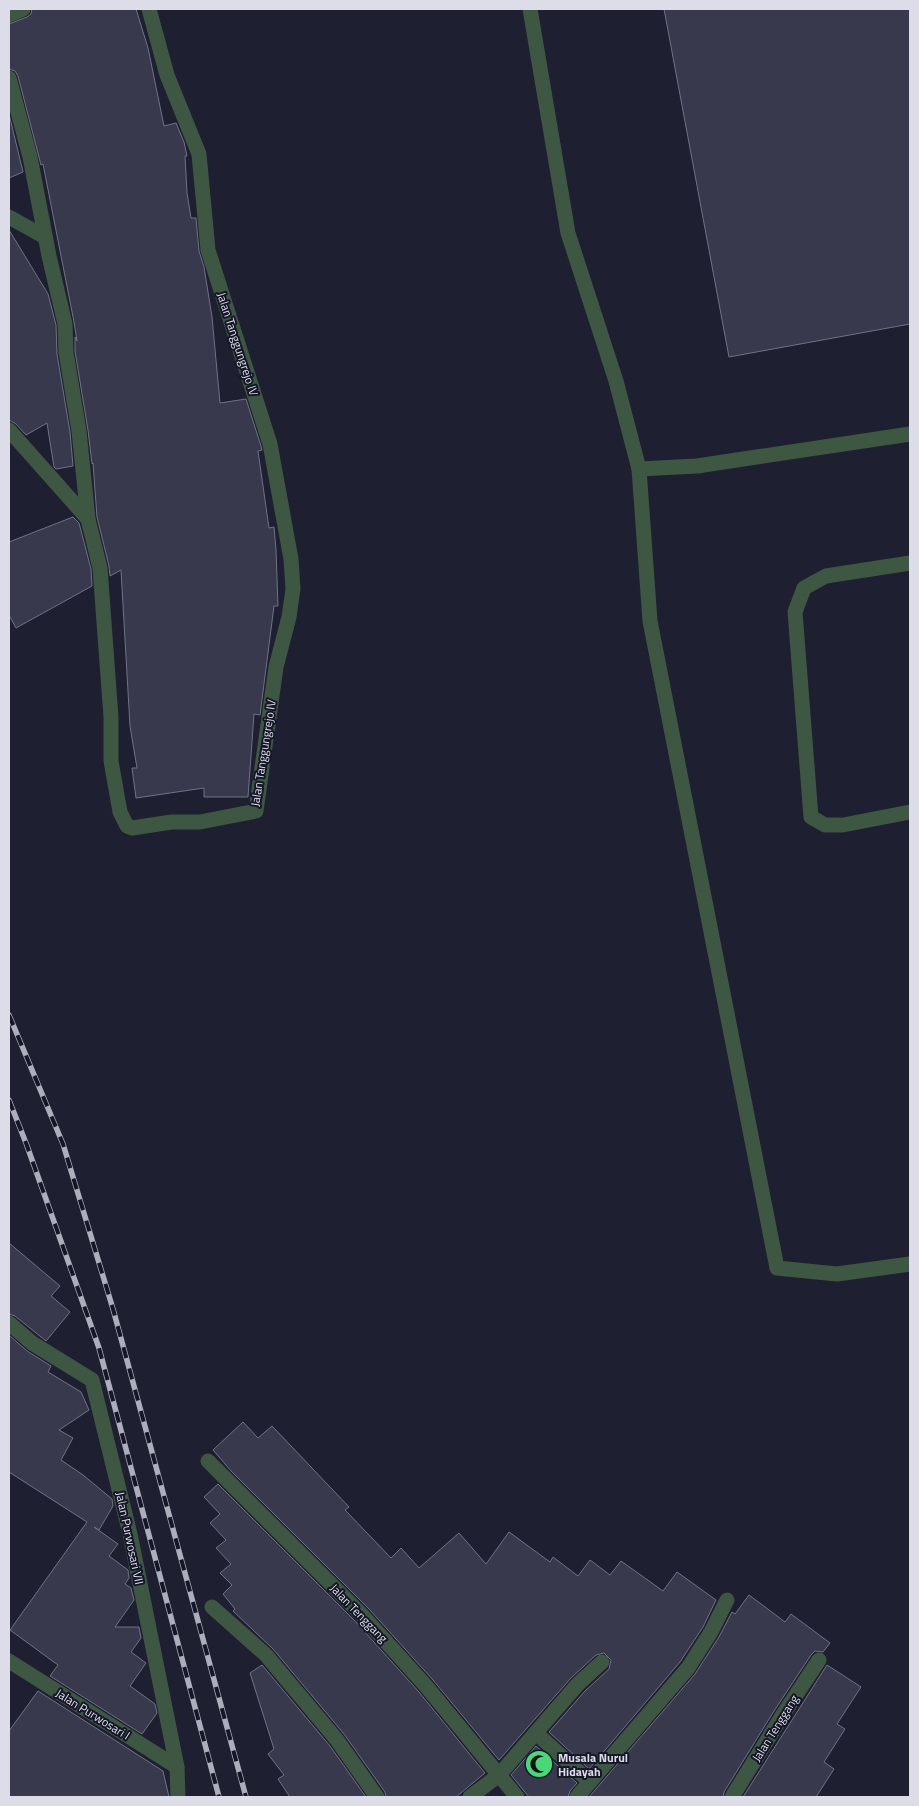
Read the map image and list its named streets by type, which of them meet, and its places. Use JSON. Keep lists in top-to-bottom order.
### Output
{
  "streets": {
    "street": [
      "Jalan Tanggungrejo IV",
      "Jalan Purwosari VII",
      "Jalan Tenggang",
      "Jalan Purwosari I"
    ]
  },
  "crossings": [
    ["Jalan Purwosari VII", "Jalan Purwosari I"]
  ],
  "places": {
    "mosque": ["Musala Nurul Hidayah"]
  }
}
